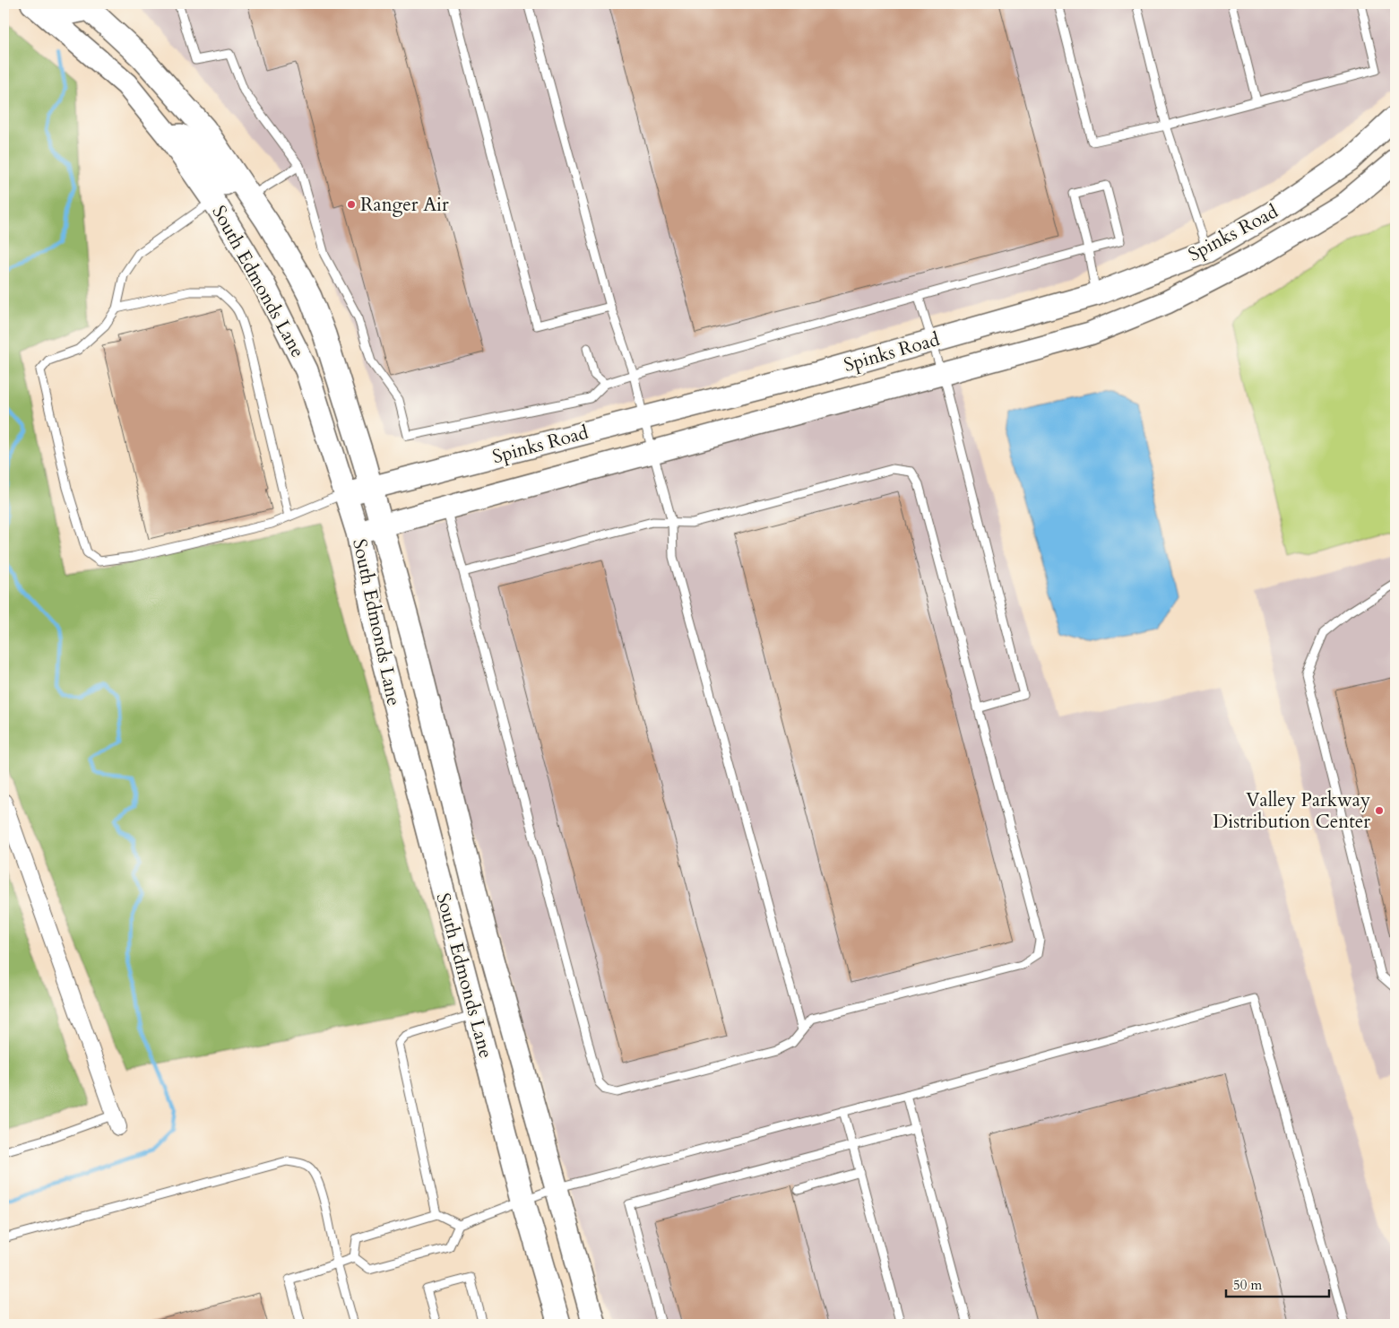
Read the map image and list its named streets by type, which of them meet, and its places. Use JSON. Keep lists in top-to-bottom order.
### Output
{
  "streets": {
    "main road": ["Spinks Road", "South Edmonds Lane"]
  },
  "crossings": [
    ["Spinks Road", "South Edmonds Lane"]
  ],
  "places": ["Ranger Air", "Valley Parkway Distribution Center"],
  "scale_bar": "50 m"
}
